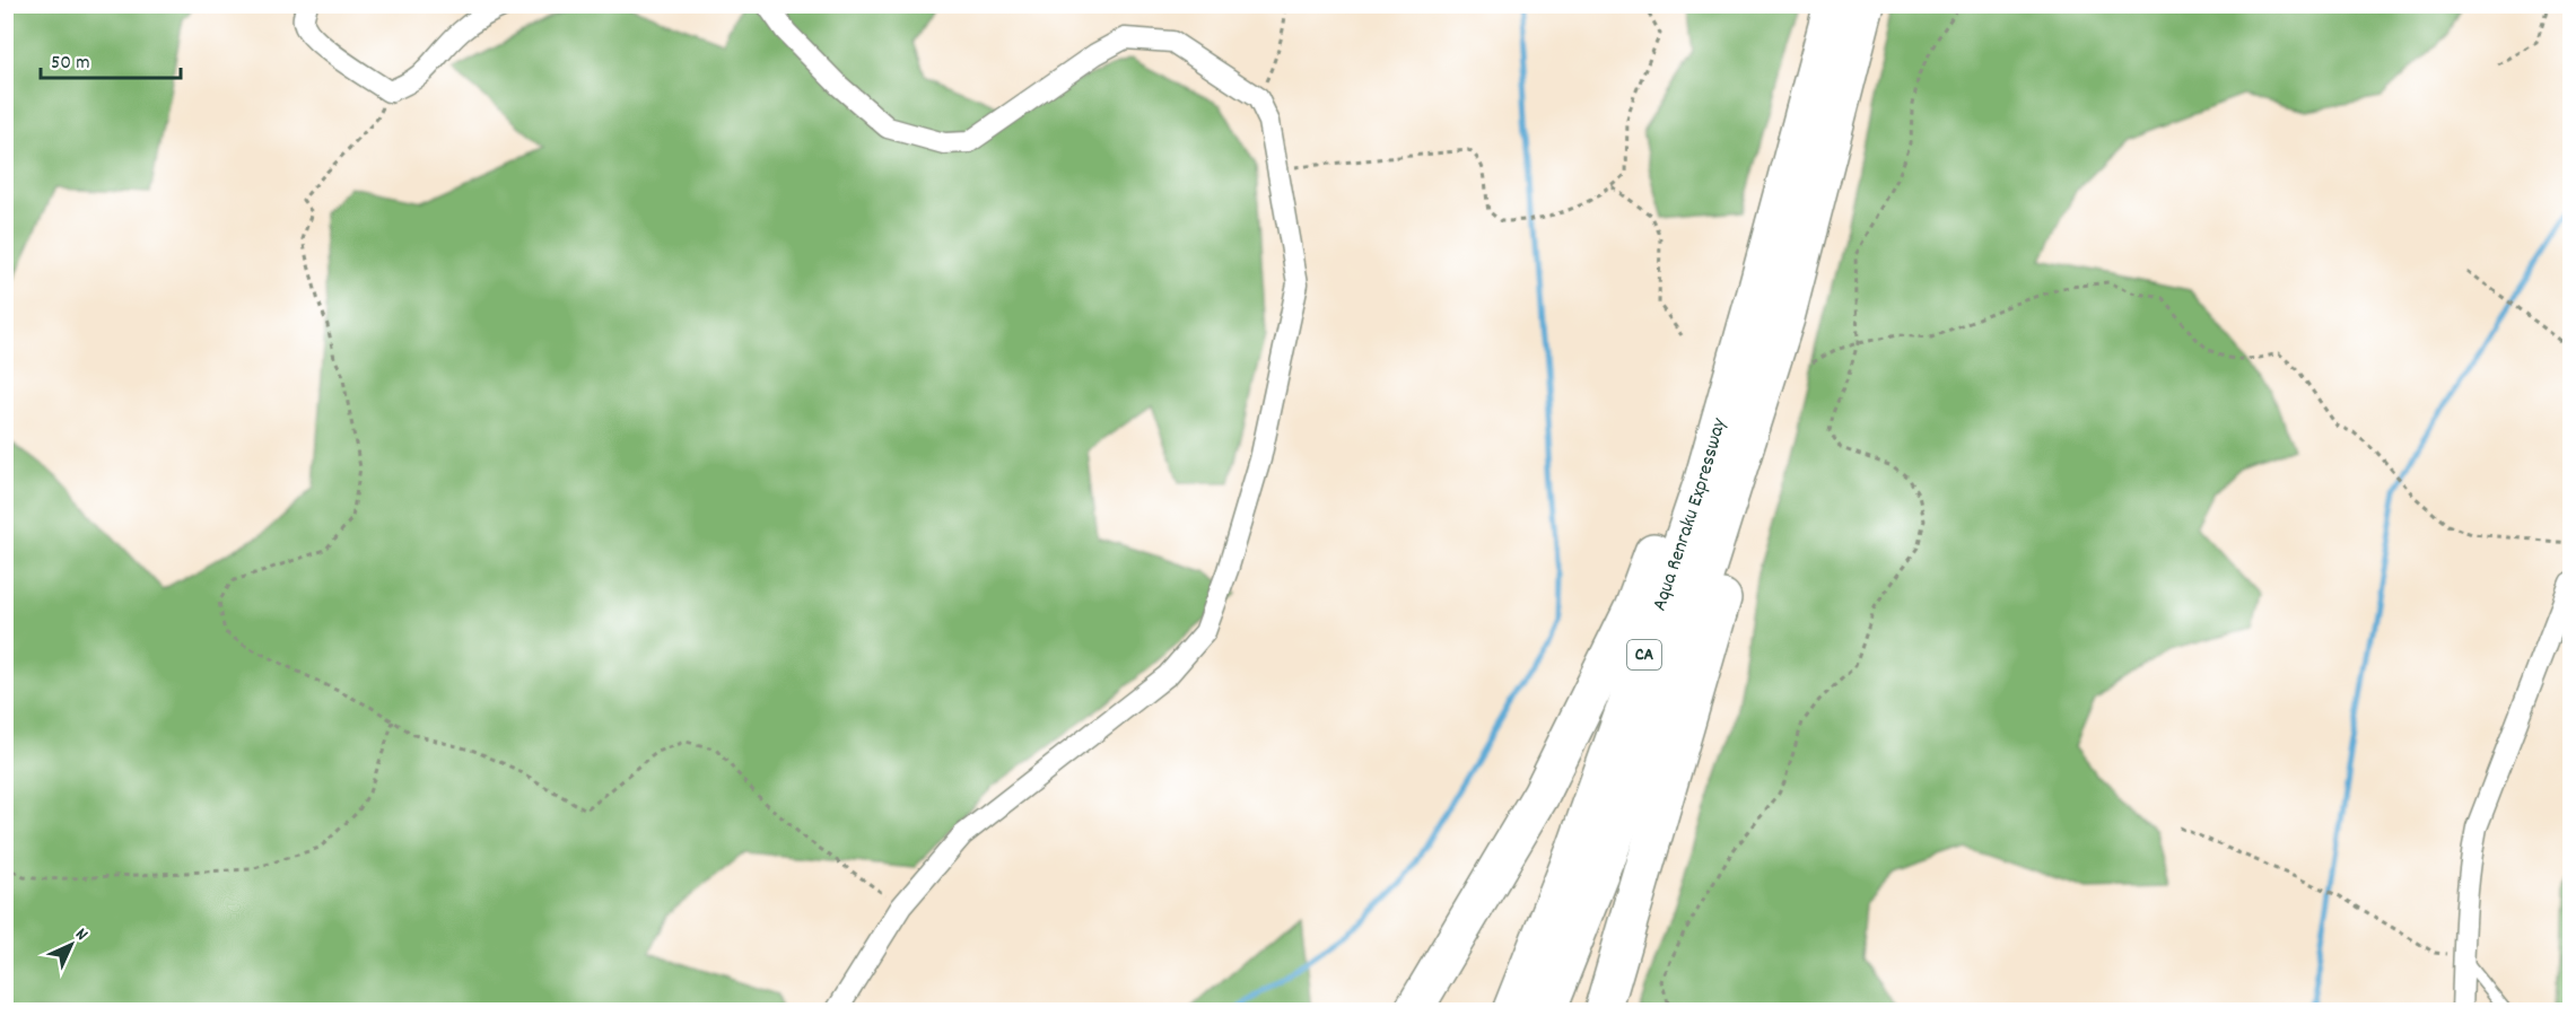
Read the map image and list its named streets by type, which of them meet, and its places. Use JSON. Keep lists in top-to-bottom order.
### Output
{
  "streets": {
    "highway": ["Aqua Renraku Expressway", "CA"]
  },
  "scale_bar": "50 m",
  "north": "top right"
}
